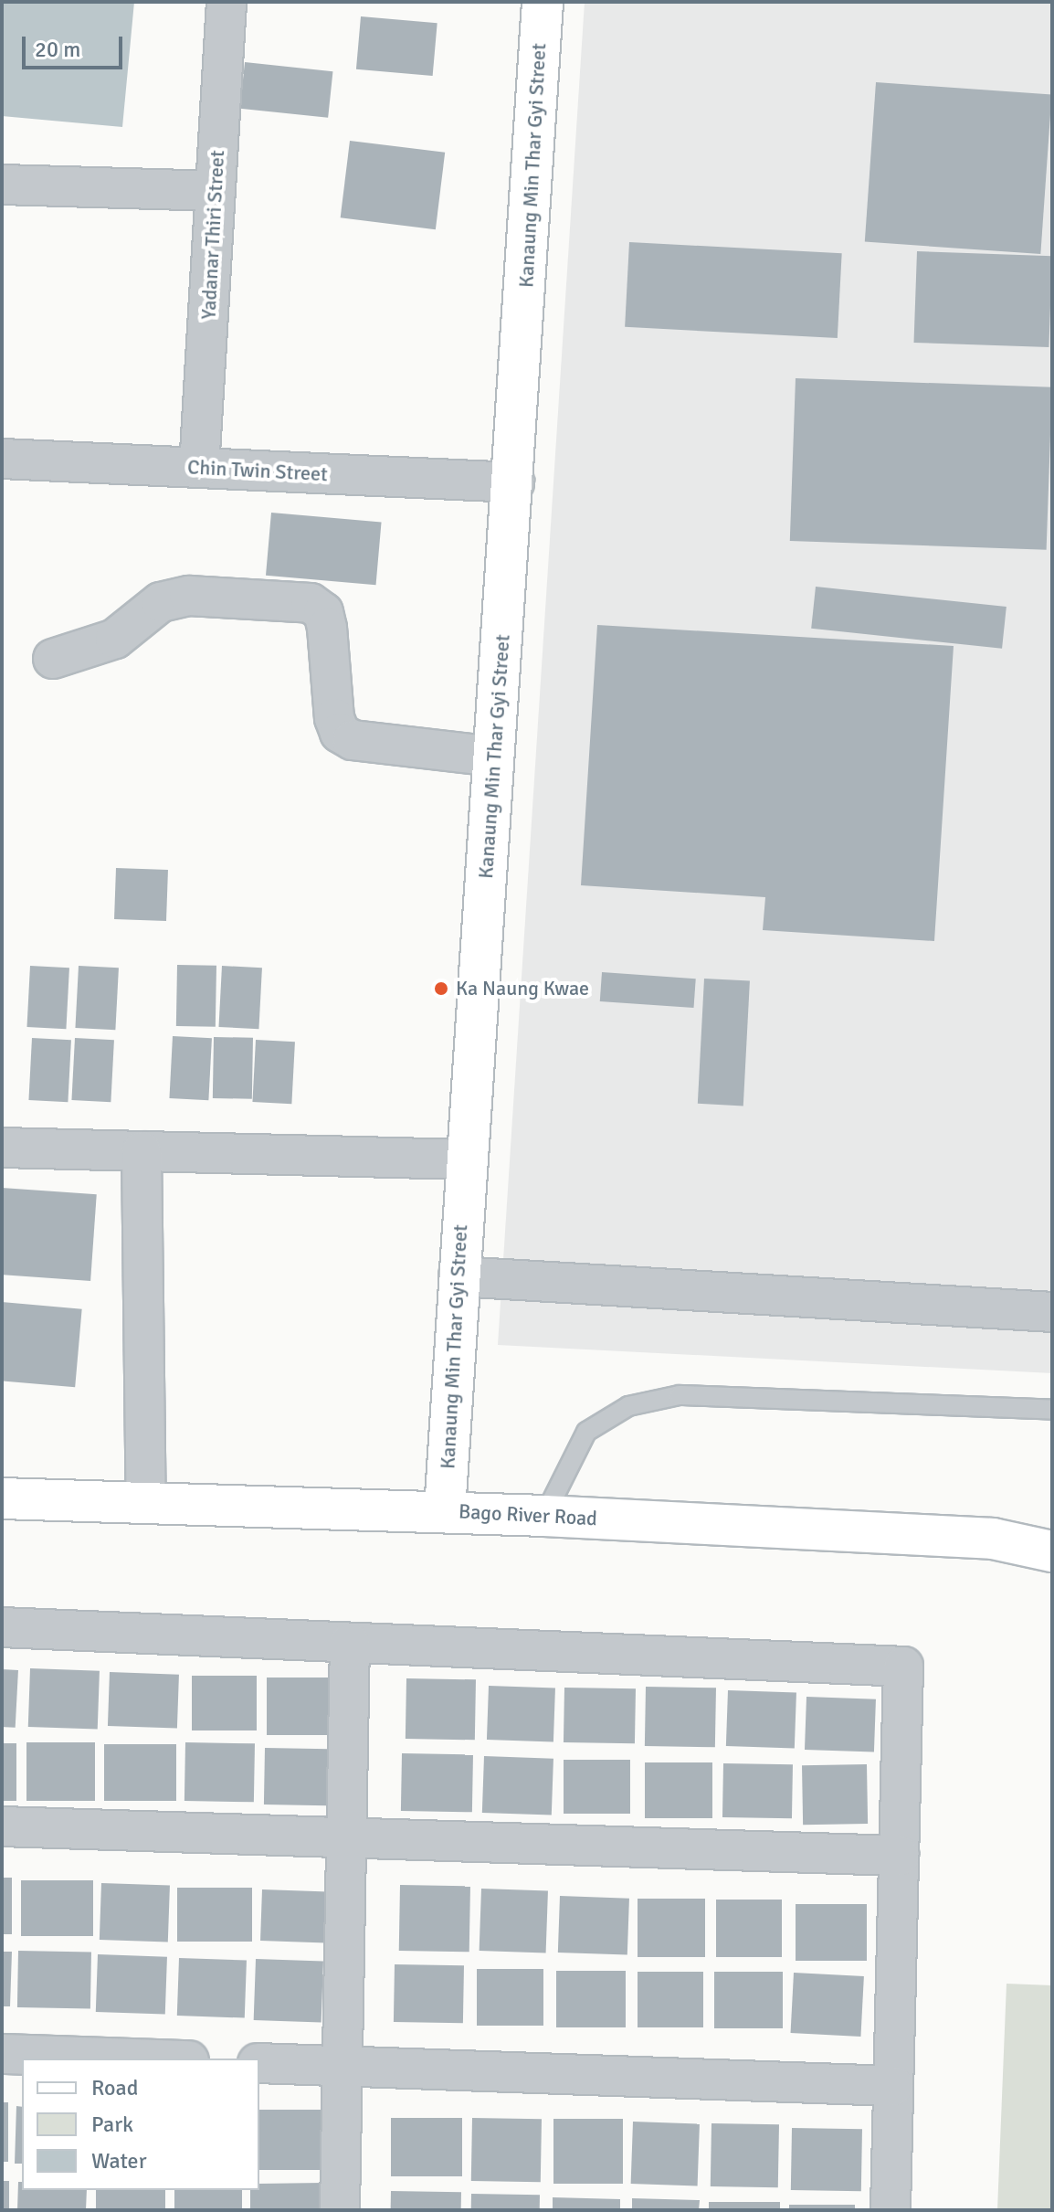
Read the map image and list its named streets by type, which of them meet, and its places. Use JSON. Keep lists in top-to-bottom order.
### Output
{
  "streets": {
    "street": [
      "Kanaung Min Thar Gyi Street",
      "Yadanar Thiri Street",
      "Chin Twin Street",
      "Bago River Road"
    ]
  },
  "crossings": [
    ["Kanaung Min Thar Gyi Street", "Chin Twin Street"],
    ["Kanaung Min Thar Gyi Street", "Bago River Road"],
    ["Yadanar Thiri Street", "Chin Twin Street"]
  ],
  "places": ["Ka Naung Kwae"],
  "legend": ["Road", "Park", "Water"],
  "scale_bar": "20 m"
}
